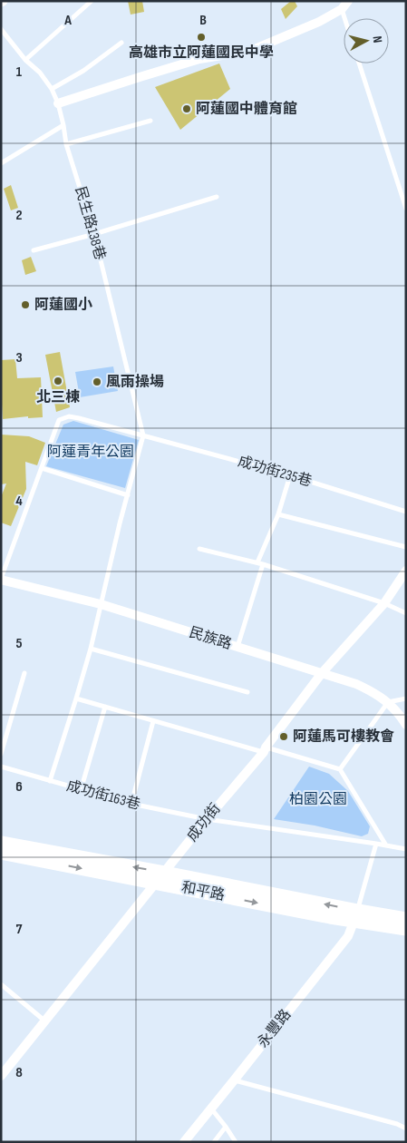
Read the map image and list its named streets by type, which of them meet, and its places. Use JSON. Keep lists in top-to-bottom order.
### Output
{
  "streets": {
    "main road": ["和平路"],
    "street": ["民族路", "成功街", "永豐路"],
    "lane": ["民生路138巷", "成功街235巷", "成功街163巷"]
  },
  "crossings": [
    ["民生路138巷", "成功街235巷"],
    ["民族路", "成功街"],
    ["成功街163巷", "成功街"],
    ["成功街", "和平路"],
    ["和平路", "永豐路"]
  ],
  "parks": ["阿蓮青年公園", "柏園公園"],
  "places": [
    "高雄市立阿蓮國民中學",
    "阿蓮國中體育館",
    "阿蓮國小",
    "北三棟",
    "風雨操場",
    "阿蓮馬可樓教會"
  ],
  "north": "right",
  "grid": {
    "columns": ["A", "B"],
    "rows": [
      "1",
      "2",
      "3",
      "4",
      "5",
      "6",
      "7",
      "8"
    ]
  }
}
